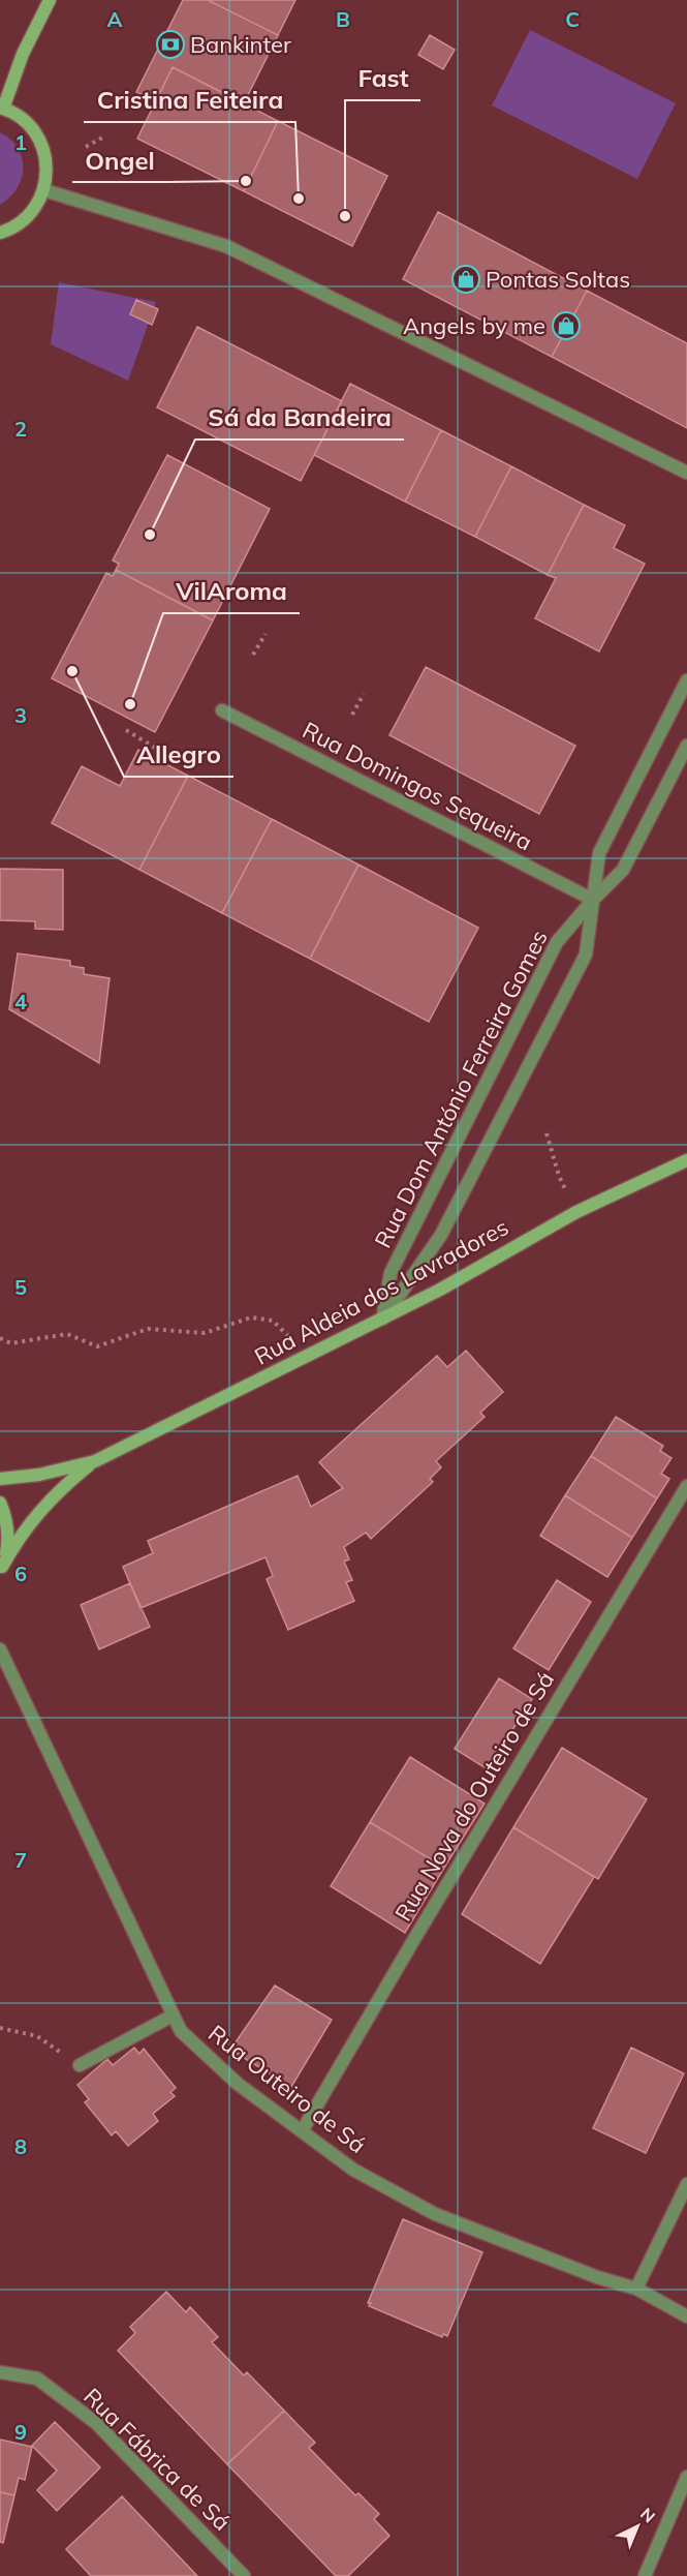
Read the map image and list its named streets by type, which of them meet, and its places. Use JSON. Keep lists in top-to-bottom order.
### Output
{
  "streets": {
    "main road": ["Rua Aldeia dos Lavradores"],
    "street": [
      "Rua Domingos Sequeira",
      "Rua Dom António Ferreira Gomes",
      "Rua Nova do Outeiro de Sá",
      "Rua Outeiro de Sá",
      "Rua Fábrica de Sá"
    ]
  },
  "crossings": [
    ["Rua Domingos Sequeira", "Rua Dom António Ferreira Gomes"],
    ["Rua Dom António Ferreira Gomes", "Rua Aldeia dos Lavradores"],
    ["Rua Nova do Outeiro de Sá", "Rua Outeiro de Sá"]
  ],
  "places": {
    "bank": ["Bankinter"],
    "other": [
      "Ongel",
      "Cristina Feiteira",
      "Fast",
      "Sá da Bandeira",
      "Allegro",
      "VilAroma"
    ],
    "shop": ["Pontas Soltas", "Angels by me"]
  },
  "north": "top right",
  "grid": {
    "columns": ["A", "B", "C"],
    "rows": [
      "1",
      "2",
      "3",
      "4",
      "5",
      "6",
      "7",
      "8",
      "9"
    ]
  }
}
